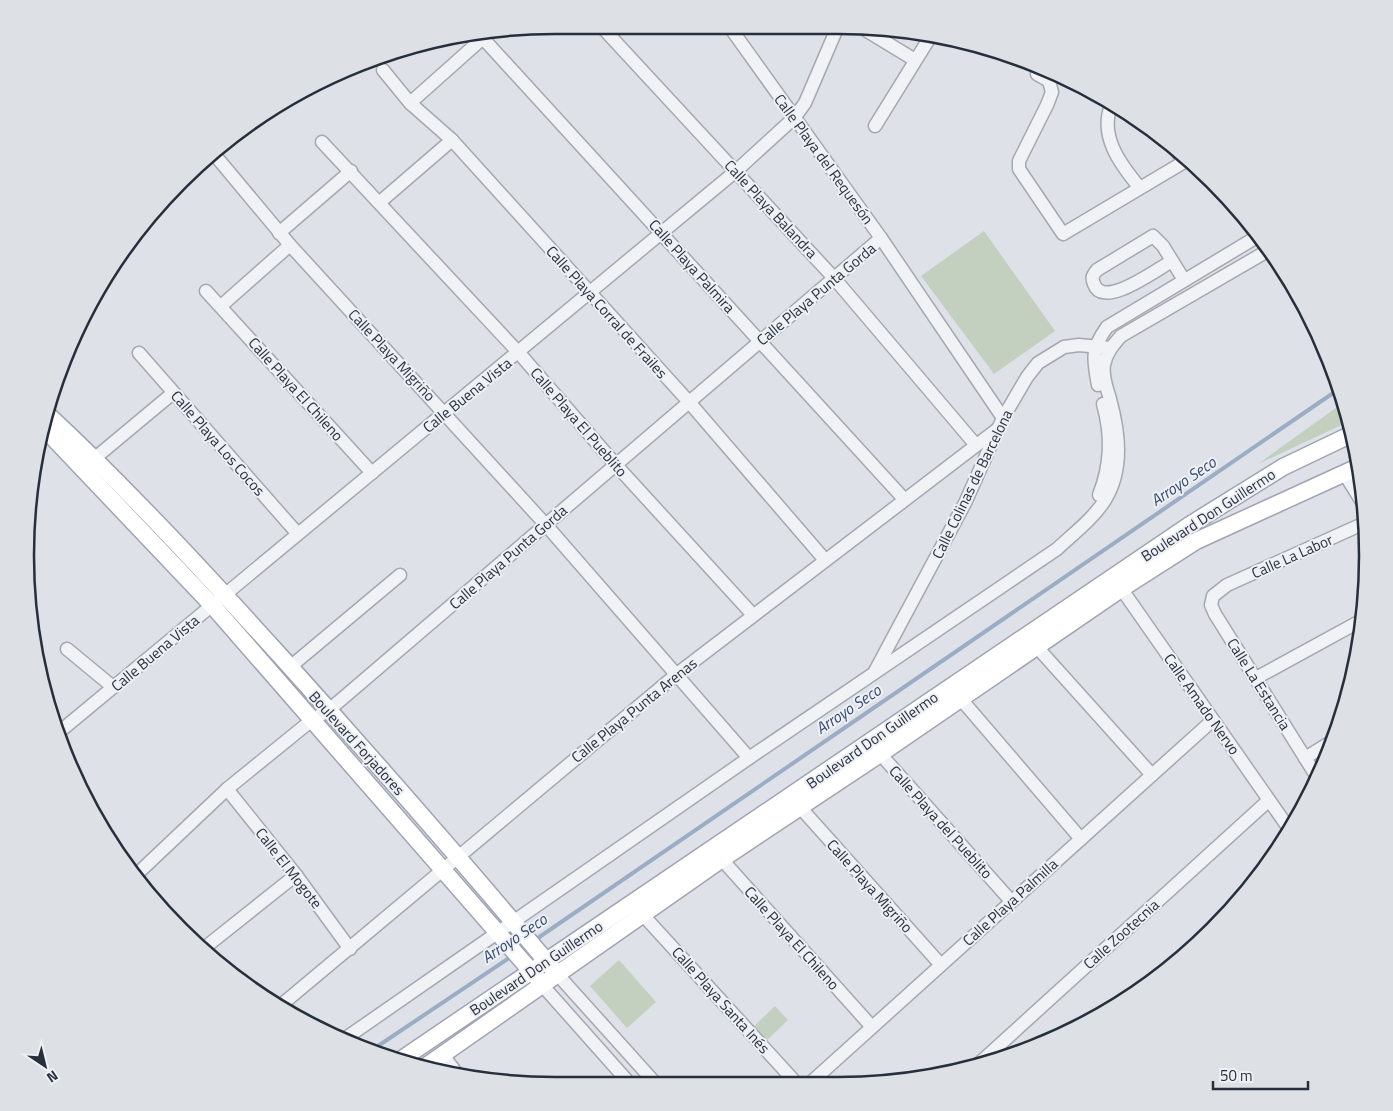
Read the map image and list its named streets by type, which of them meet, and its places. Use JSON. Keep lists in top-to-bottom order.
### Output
{
  "streets": {
    "main road": ["Boulevard Don Guillermo", "Boulevard Forjadores"],
    "street": [
      "Calle Playa del Requesón",
      "Calle Playa Balandra",
      "Calle Playa Palmira",
      "Calle Playa Punta Gorda",
      "Calle Playa Corral de Frailes",
      "Calle Playa Migriño",
      "Calle Playa El Chileno",
      "Calle Buena Vista",
      "Calle Playa El Pueblito",
      "Calle Playa Los Cocos",
      "Calle Colinas de Barcelona",
      "Calle La Labor",
      "Calle La Estancia",
      "Calle Amado Nervo",
      "Calle Playa Punta Arenas",
      "Calle Playa del Pueblito",
      "Calle El Mogote",
      "Calle Playa Palmilla",
      "Calle Zootecnia",
      "Calle Playa Santa Inés"
    ]
  },
  "crossings": [
    ["Calle Playa del Requesón", "Calle Playa Punta Gorda"],
    ["Calle Playa del Requesón", "Calle Buena Vista"],
    ["Calle Playa del Requesón", "Calle Colinas de Barcelona"],
    ["Calle Playa del Requesón", "Calle Playa Punta Arenas"],
    ["Calle Playa Balandra", "Calle Playa Punta Gorda"],
    ["Calle Playa Balandra", "Calle Buena Vista"],
    ["Calle Playa Balandra", "Calle Playa Punta Arenas"],
    ["Calle Playa Palmira", "Calle Playa Punta Gorda"],
    ["Calle Playa Palmira", "Calle Buena Vista"],
    ["Calle Playa Palmira", "Calle Playa Punta Arenas"],
    ["Calle Playa Punta Gorda", "Calle Playa Corral de Frailes"],
    ["Calle Playa Punta Gorda", "Calle Playa Migriño"],
    ["Calle Playa Punta Gorda", "Calle Playa El Pueblito"],
    ["Calle Playa Punta Gorda", "Boulevard Forjadores"],
    ["Calle Playa Punta Gorda", "Calle El Mogote"],
    ["Calle Playa Corral de Frailes", "Calle Buena Vista"],
    ["Calle Playa Corral de Frailes", "Calle Playa Punta Arenas"],
    ["Calle Playa Migriño", "Calle Buena Vista"],
    ["Calle Playa Migriño", "Boulevard Don Guillermo"],
    ["Calle Playa Migriño", "Calle Playa Punta Arenas"],
    ["Calle Playa Migriño", "Calle Playa Palmilla"],
    ["Calle Playa El Chileno", "Calle Buena Vista"],
    ["Calle Playa El Chileno", "Boulevard Don Guillermo"],
    ["Calle Playa El Chileno", "Calle Playa Palmilla"],
    ["Calle Buena Vista", "Calle Playa El Pueblito"],
    ["Calle Buena Vista", "Calle Playa Los Cocos"],
    ["Calle Buena Vista", "Boulevard Forjadores"],
    ["Calle Playa El Pueblito", "Calle Playa Punta Arenas"],
    ["Calle Colinas de Barcelona", "Calle Playa Punta Arenas"],
    ["Boulevard Don Guillermo", "Calle Amado Nervo"],
    ["Boulevard Don Guillermo", "Boulevard Forjadores"],
    ["Boulevard Don Guillermo", "Calle Playa del Pueblito"],
    ["Boulevard Don Guillermo", "Calle Playa Santa Inés"],
    ["Calle La Labor", "Calle La Estancia"],
    ["Calle Amado Nervo", "Calle Playa Palmilla"],
    ["Calle Amado Nervo", "Calle Zootecnia"],
    ["Calle Playa Punta Arenas", "Boulevard Forjadores"],
    ["Calle Playa Punta Arenas", "Calle El Mogote"],
    ["Calle Playa del Pueblito", "Calle Playa Palmilla"]
  ],
  "water": ["Arroyo Seco"],
  "scale_bar": "50 m",
  "north": "bottom right"
}
